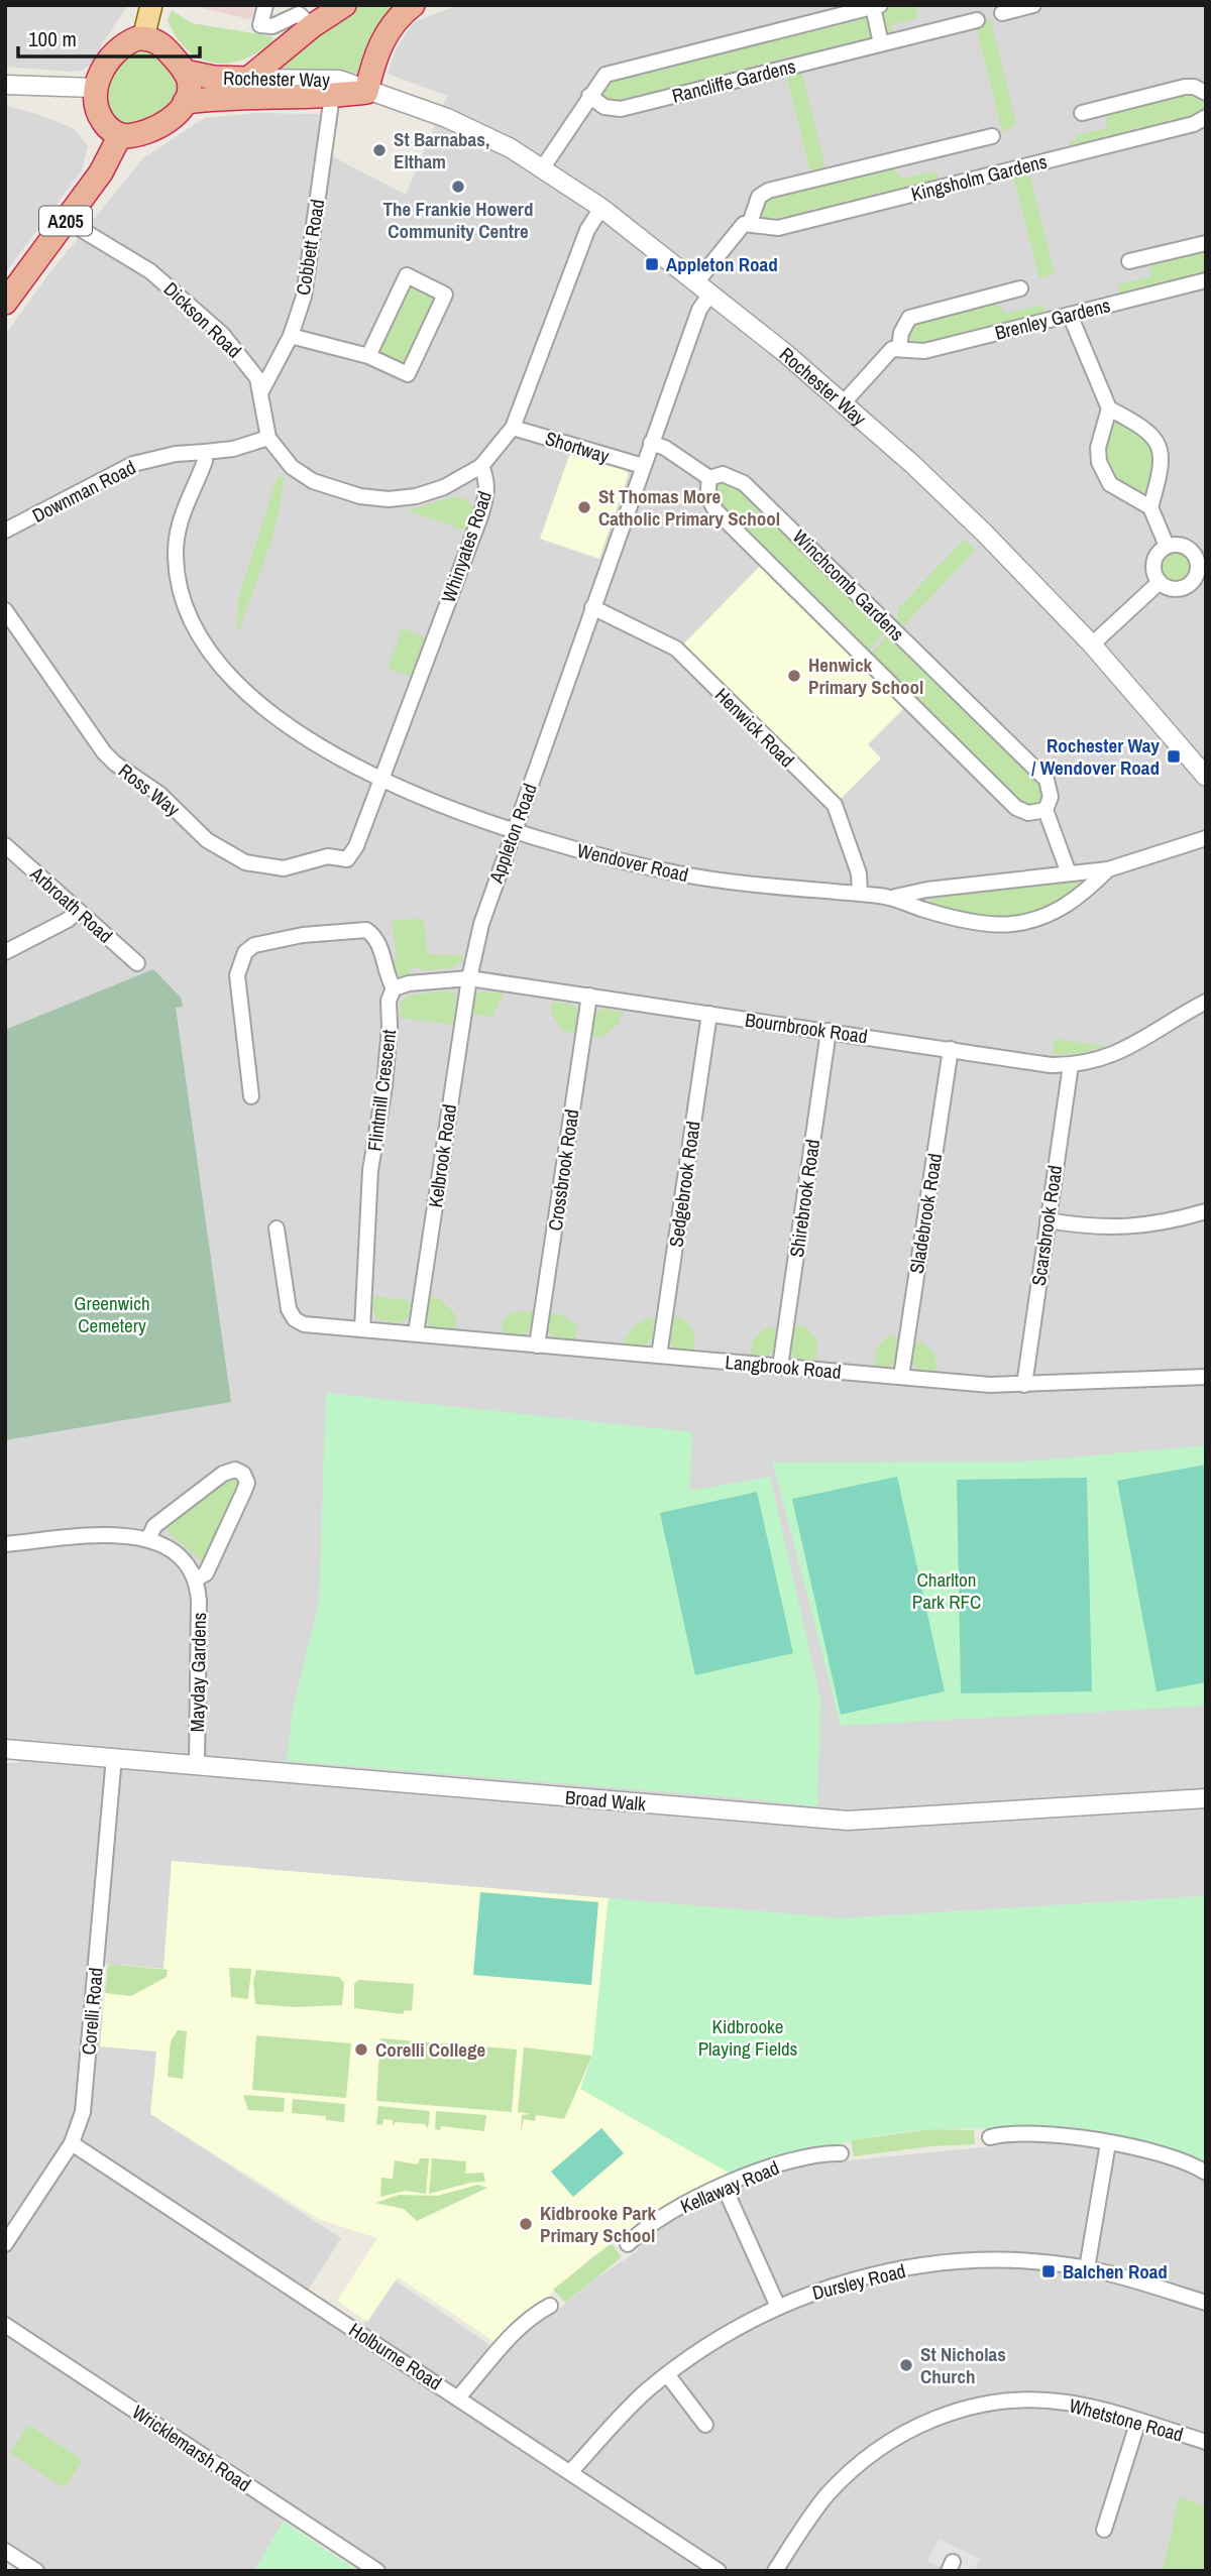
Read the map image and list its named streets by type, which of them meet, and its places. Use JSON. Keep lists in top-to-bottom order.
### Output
{
  "streets": {
    "highway": ["Rochester Way", "A205"],
    "street": [
      "Rancliffe Gardens",
      "Kingsholm Gardens",
      "Cobbett Road",
      "Brenley Gardens",
      "Dickson Road",
      "Shortway",
      "Downman Road",
      "Whinyates Road",
      "Winchcomb Gardens",
      "Henwick Road",
      "Ross Way",
      "Appleton Road",
      "Wendover Road",
      "Arbroath Road",
      "Bournbrook Road",
      "Flintmill Crescent",
      "Kelbrook Road",
      "Crossbrook Road",
      "Sedgebrook Road",
      "Shirebrook Road",
      "Sladebrook Road",
      "Scarsbrook Road",
      "Langbrook Road",
      "Mayday Gardens",
      "Broad Walk",
      "Corelli Road",
      "Kellaway Road",
      "Dursley Road",
      "Holburne Road",
      "Whetstone Road",
      "Wricklemarsh Road"
    ]
  },
  "crossings": [
    ["Rochester Way", "Rancliffe Gardens"],
    ["Rochester Way", "Kingsholm Gardens"],
    ["Rochester Way", "A205"],
    ["Rochester Way", "Cobbett Road"],
    ["Rochester Way", "Brenley Gardens"],
    ["Rochester Way", "Whinyates Road"],
    ["Rochester Way", "Appleton Road"],
    ["Kingsholm Gardens", "Appleton Road"],
    ["A205", "Dickson Road"],
    ["Cobbett Road", "Dickson Road"],
    ["Dickson Road", "Downman Road"],
    ["Dickson Road", "Whinyates Road"],
    ["Shortway", "Whinyates Road"],
    ["Shortway", "Appleton Road"],
    ["Downman Road", "Wendover Road"],
    ["Whinyates Road", "Ross Way"],
    ["Whinyates Road", "Wendover Road"],
    ["Winchcomb Gardens", "Appleton Road"],
    ["Winchcomb Gardens", "Wendover Road"],
    ["Henwick Road", "Appleton Road"],
    ["Henwick Road", "Wendover Road"],
    ["Appleton Road", "Wendover Road"],
    ["Appleton Road", "Bournbrook Road"],
    ["Appleton Road", "Kelbrook Road"],
    ["Bournbrook Road", "Flintmill Crescent"],
    ["Bournbrook Road", "Kelbrook Road"],
    ["Bournbrook Road", "Crossbrook Road"],
    ["Bournbrook Road", "Sedgebrook Road"],
    ["Bournbrook Road", "Shirebrook Road"],
    ["Bournbrook Road", "Sladebrook Road"],
    ["Bournbrook Road", "Scarsbrook Road"],
    ["Flintmill Crescent", "Langbrook Road"],
    ["Kelbrook Road", "Langbrook Road"],
    ["Crossbrook Road", "Langbrook Road"],
    ["Sedgebrook Road", "Langbrook Road"],
    ["Shirebrook Road", "Langbrook Road"],
    ["Sladebrook Road", "Langbrook Road"],
    ["Scarsbrook Road", "Langbrook Road"],
    ["Mayday Gardens", "Broad Walk"],
    ["Broad Walk", "Corelli Road"],
    ["Corelli Road", "Holburne Road"],
    ["Dursley Road", "Holburne Road"]
  ],
  "parks": ["Greenwich Cemetery", "Charlton Park RFC", "Kidbrooke Playing Fields"],
  "places": {
    "other": [
      "St Barnabas, Eltham",
      "The Frankie Howerd Community Centre",
      "St Thomas More Catholic Primary School",
      "Henwick Primary School",
      "Corelli College",
      "Kidbrooke Park Primary School",
      "St Nicholas Church"
    ],
    "transit": ["Appleton Road", "Rochester Way / Wendover Road", "Balchen Road"]
  },
  "scale_bar": "100 m"
}
